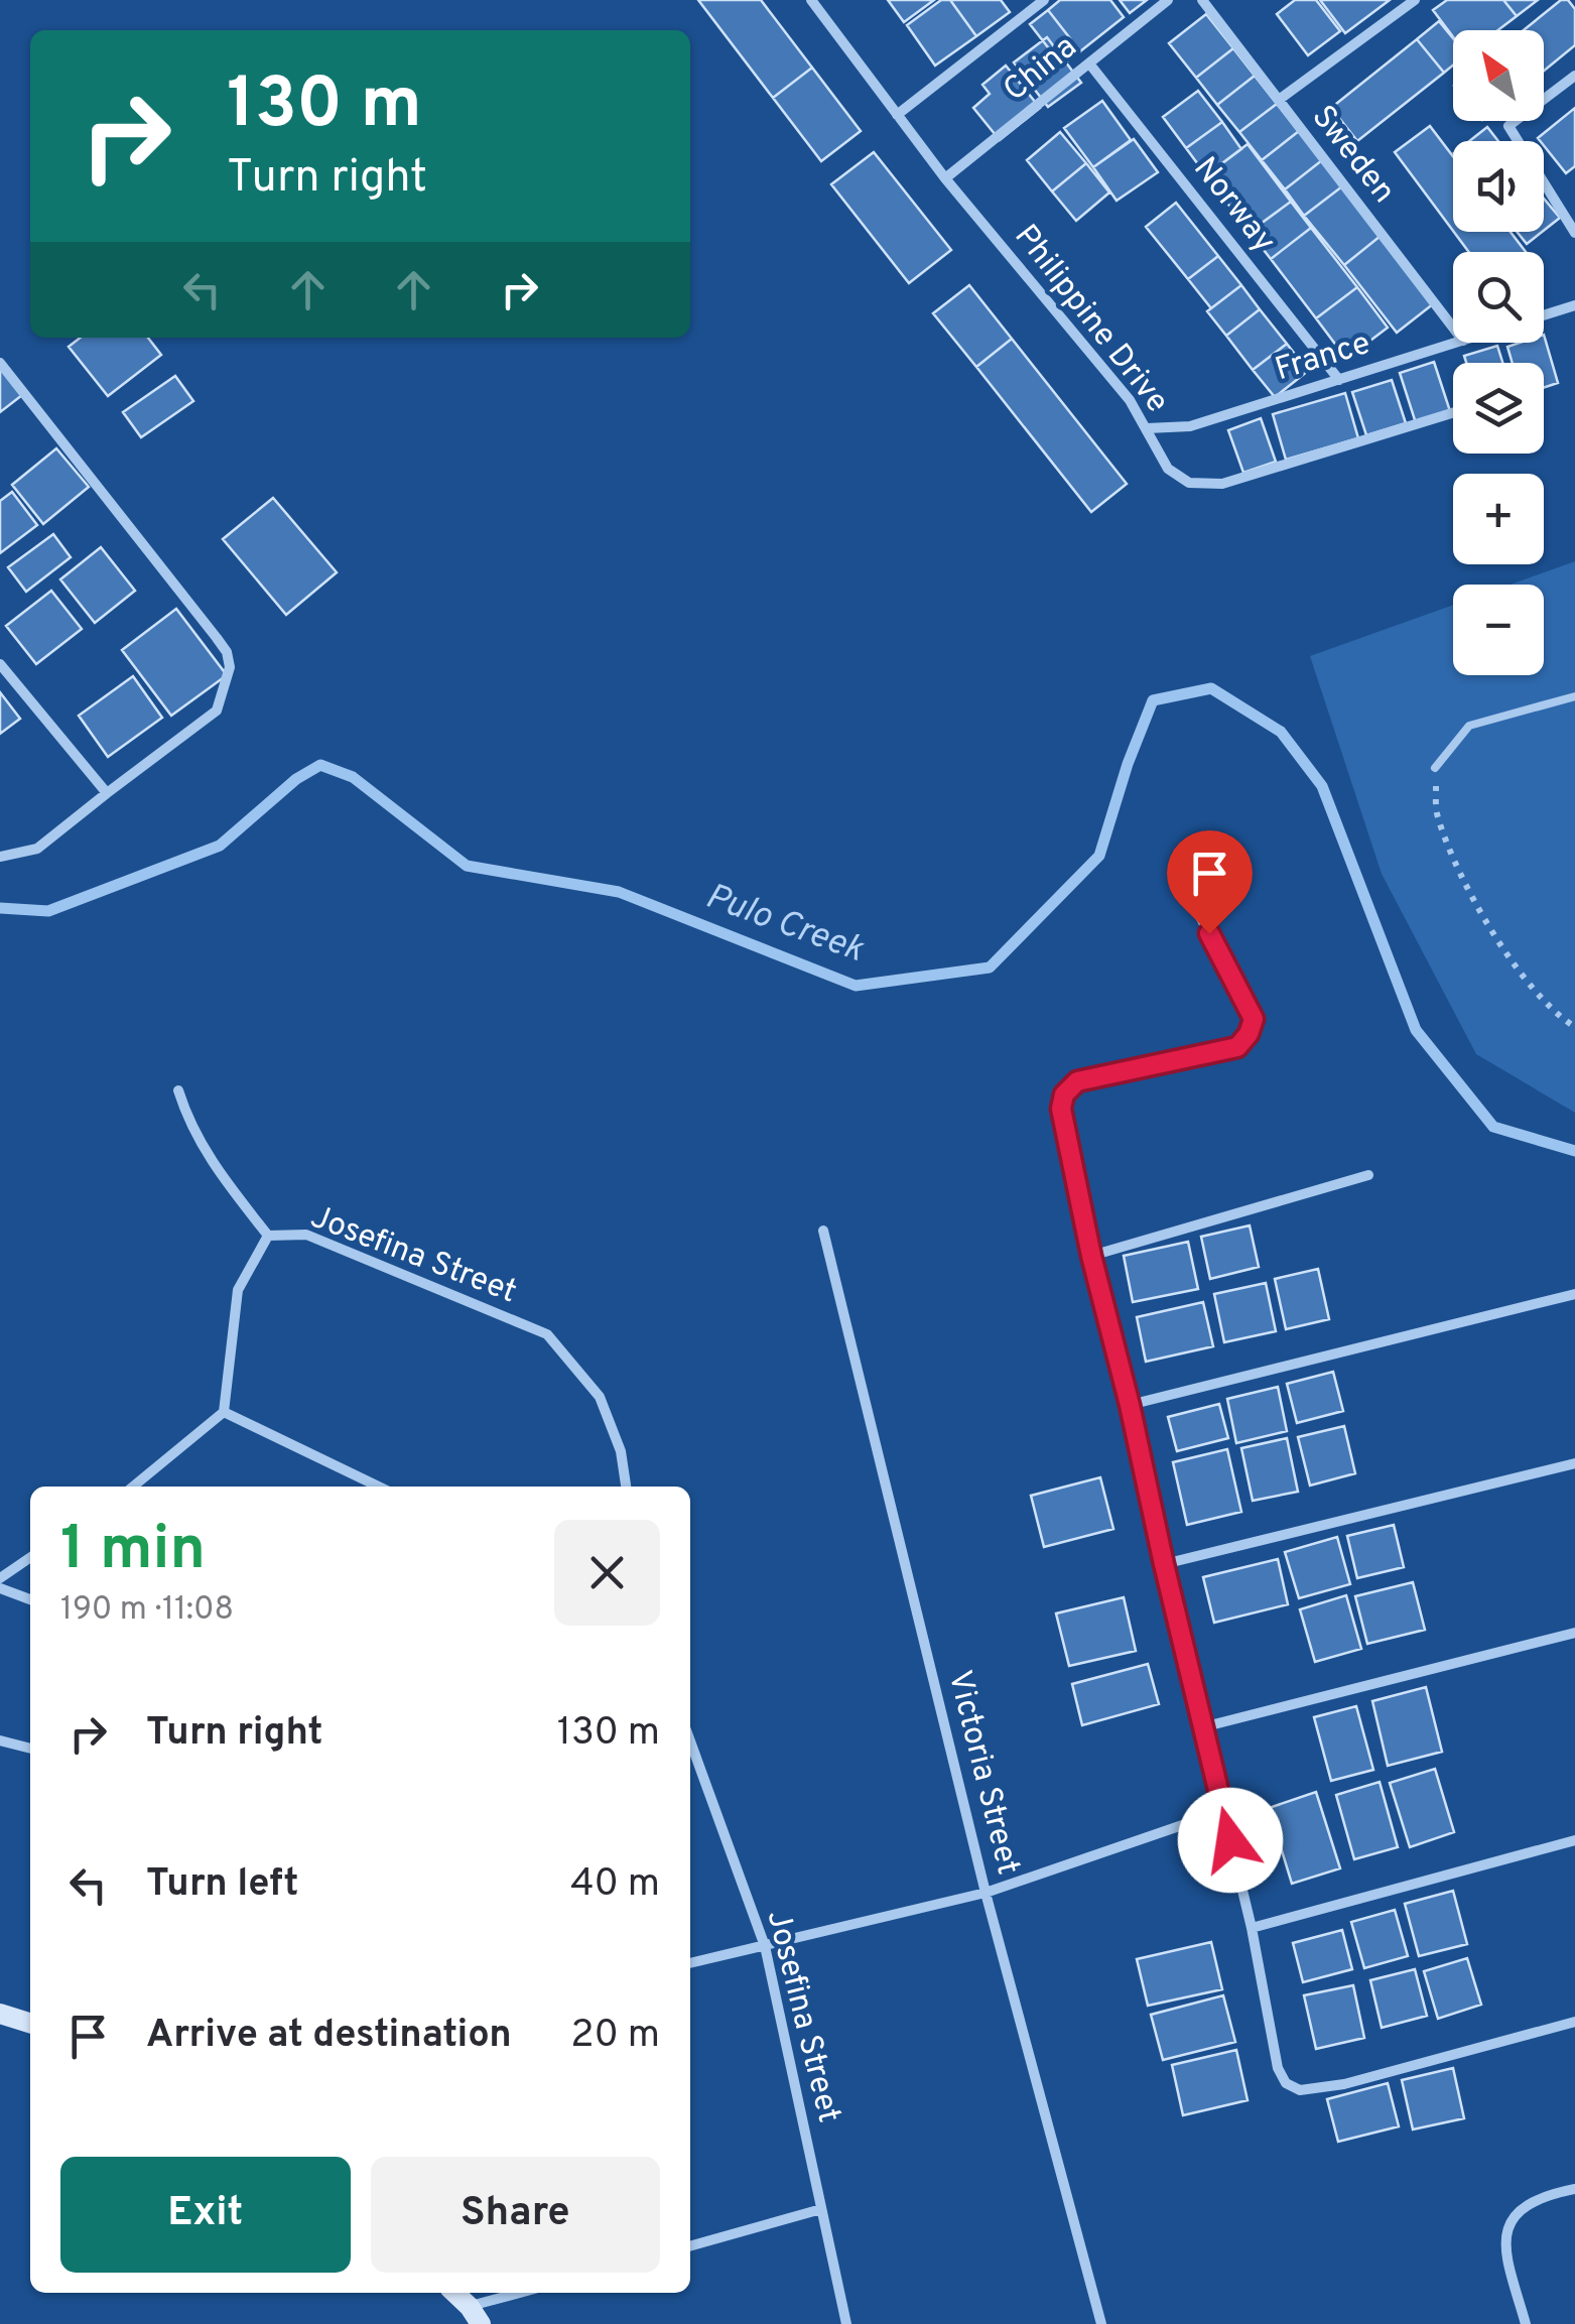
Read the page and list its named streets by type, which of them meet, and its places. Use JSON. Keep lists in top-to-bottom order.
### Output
{
  "streets": {
    "street": [
      "China",
      "Sweden",
      "Norway",
      "Philippine Drive",
      "France",
      "Josefina Street",
      "Victoria Street"
    ]
  },
  "crossings": [
    ["China", "Norway"],
    ["China", "Philippine Drive"],
    ["Norway", "France"],
    ["Philippine Drive", "France"]
  ],
  "water": ["Pulo Creek"],
  "north": "top left",
  "page": {
    "map_buttons": ["+", "−"],
    "turn": ["130 m", "Turn right"],
    "heading": ["1 min", "190 m · 11:08"],
    "list": [
      {
        "name": "Turn right",
        "value": "130 m"
      },
      {
        "name": "Turn left",
        "value": "40 m"
      },
      {
        "name": "Arrive at destination",
        "value": "20 m"
      }
    ],
    "buttons": ["Exit", "Share"]
  }
}
